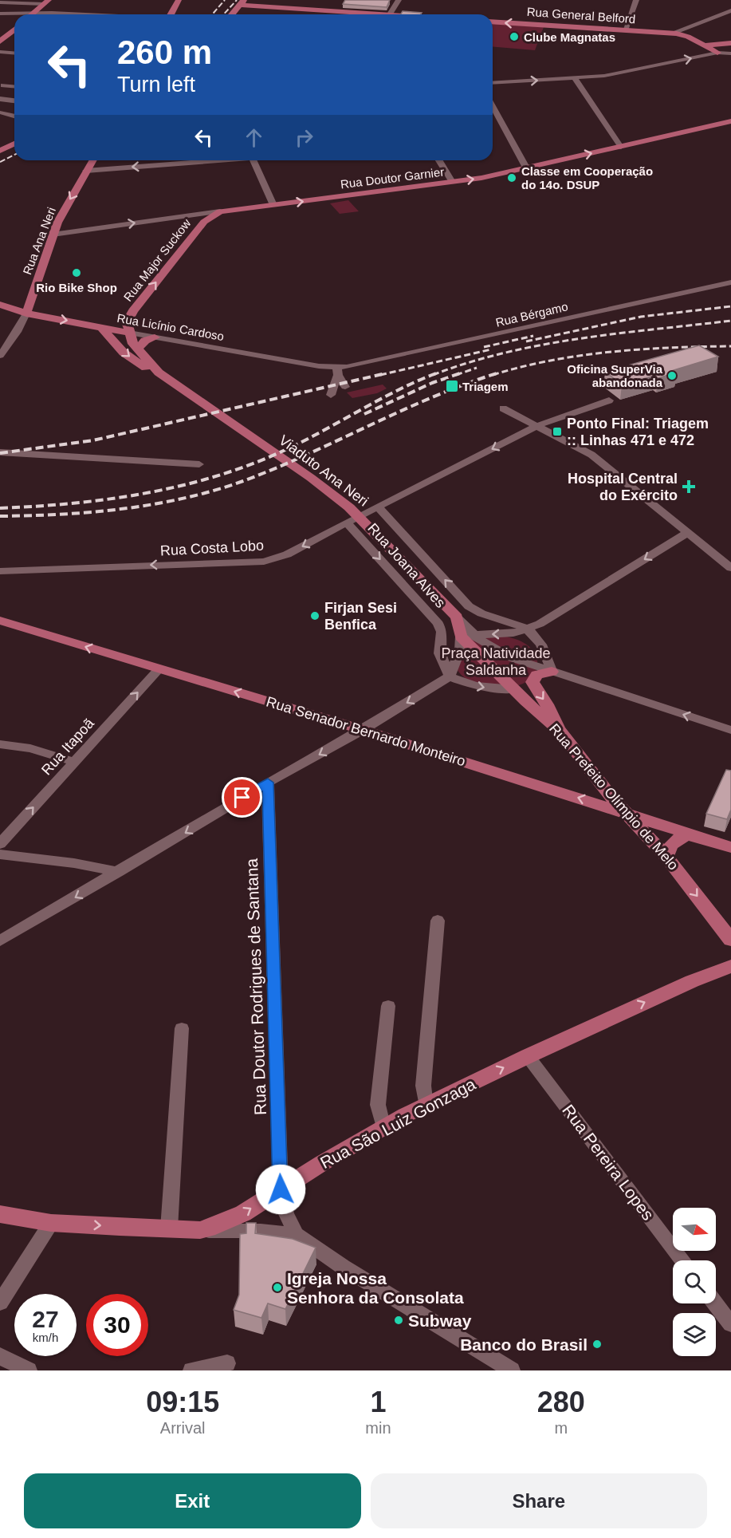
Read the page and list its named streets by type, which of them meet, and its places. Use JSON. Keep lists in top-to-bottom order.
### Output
{
  "streets": {
    "main road": [
      "Rua General Belford",
      "Rua Doutor Garnier",
      "Rua Ana Neri",
      "Rua Major Suckow",
      "Rua Licínio Cardoso",
      "Viaduto Ana Neri",
      "Rua Senador Bernardo Monteiro",
      "Rua Prefeito Olímpio de Melo",
      "Rua São Luiz Gonzaga"
    ],
    "street": [
      "Rua Bérgamo",
      "Rua Costa Lobo",
      "Rua Joana Alves",
      "Rua Itapoã",
      "Rua Doutor Rodrigues de Santana",
      "Rua Pereira Lopes"
    ]
  },
  "crossings": [
    ["Rua Doutor Garnier", "Rua Ana Neri"],
    ["Rua Doutor Garnier", "Rua Major Suckow"],
    ["Rua Ana Neri", "Rua Licínio Cardoso"],
    ["Rua Major Suckow", "Rua Licínio Cardoso"],
    ["Rua Major Suckow", "Viaduto Ana Neri"],
    ["Rua Bérgamo", "Rua Licínio Cardoso"],
    ["Rua Licínio Cardoso", "Viaduto Ana Neri"],
    ["Viaduto Ana Neri", "Rua Prefeito Olímpio de Melo"],
    ["Rua Costa Lobo", "Rua Joana Alves"],
    ["Rua Senador Bernardo Monteiro", "Rua Itapoã"],
    ["Rua Senador Bernardo Monteiro", "Rua Prefeito Olímpio de Melo"],
    ["Rua Doutor Rodrigues de Santana", "Rua São Luiz Gonzaga"],
    ["Rua São Luiz Gonzaga", "Rua Pereira Lopes"]
  ],
  "one_way": [
    "Rua General Belford",
    "Rua Doutor Garnier",
    "Rua Ana Neri",
    "Rua Major Suckow",
    "Rua Costa Lobo",
    "Rua Senador Bernardo Monteiro",
    "Rua Itapoã",
    "Rua São Luiz Gonzaga"
  ],
  "parks": ["Praça Natividade Saldanha"],
  "places": {
    "other": [
      "Clube Magnatas",
      "Classe em Cooperação do 14o. DSUP",
      "Rio Bike Shop",
      "Oficina SuperVia abandonada",
      "Firjan Sesi Benfica",
      "Igreja Nossa Senhora da Consolata",
      "Subway",
      "Banco do Brasil"
    ],
    "transit": ["Triagem", "Ponto Final: Triagem :: Linhas 471 e 472"],
    "health": ["Hospital Central do Exército"]
  },
  "north": "right",
  "page": {
    "turn": ["260 m", "Turn left"],
    "speed": "27 km/h",
    "limit": "30",
    "eta": [
      "09:15",
      "Arrival",
      "1",
      "min",
      "280",
      "m"
    ],
    "buttons": ["Exit", "Share"]
  }
}
